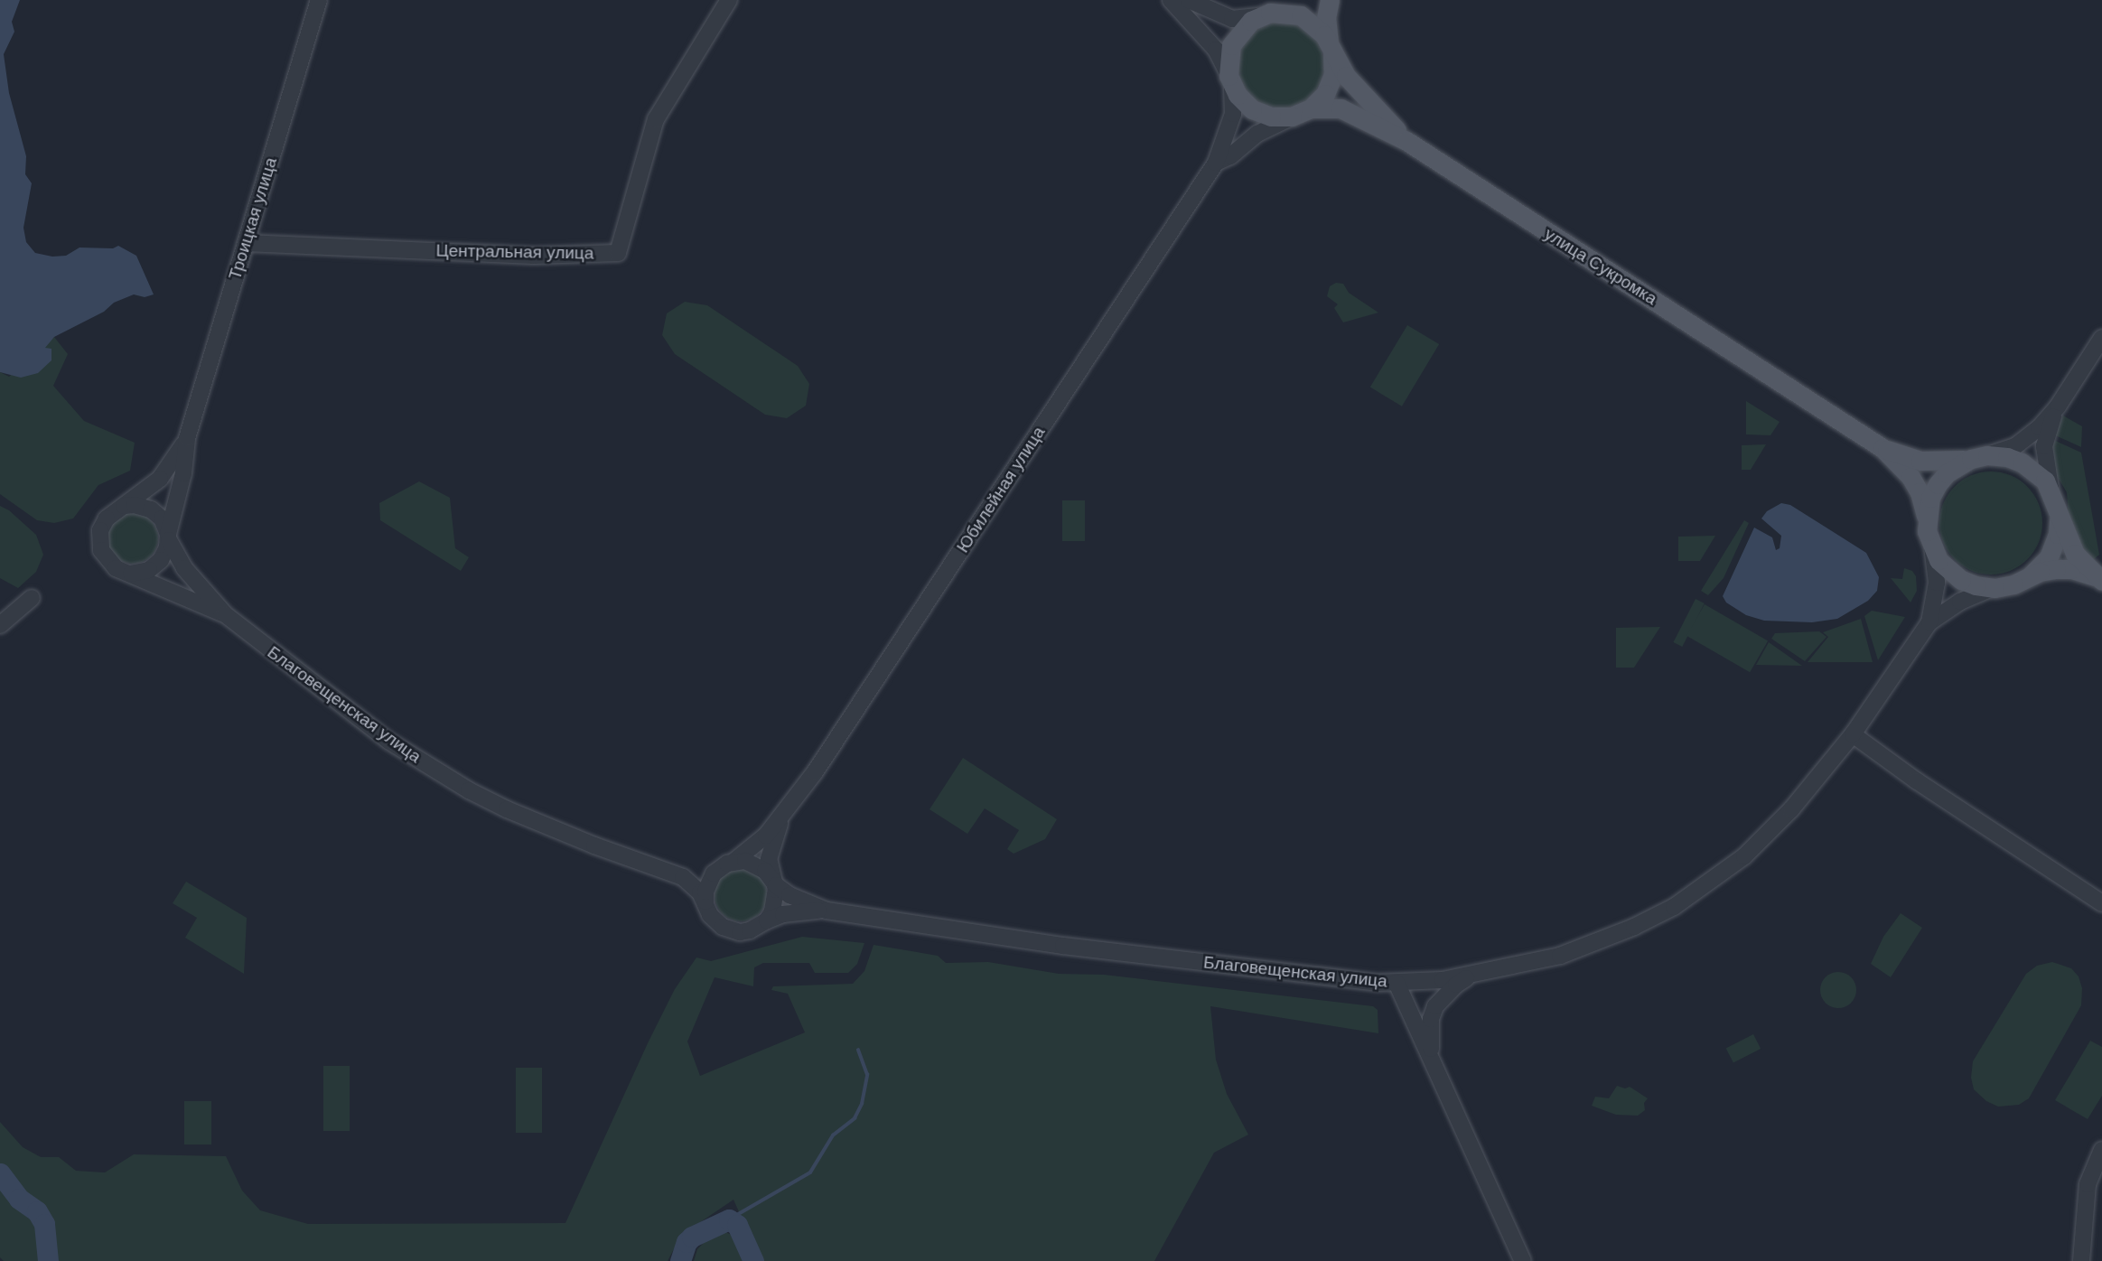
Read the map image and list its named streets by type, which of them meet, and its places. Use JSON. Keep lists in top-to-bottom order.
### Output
{
  "streets": {
    "main road": ["улица Сукромка"],
    "street": [
      "Троицкая улица",
      "Центральная улица",
      "Юбилейная улица",
      "Благовещенская улица"
    ]
  },
  "crossings": [
    ["Троицкая улица", "Центральная улица"],
    ["улица Сукромка", "Юбилейная улица"]
  ]
}
